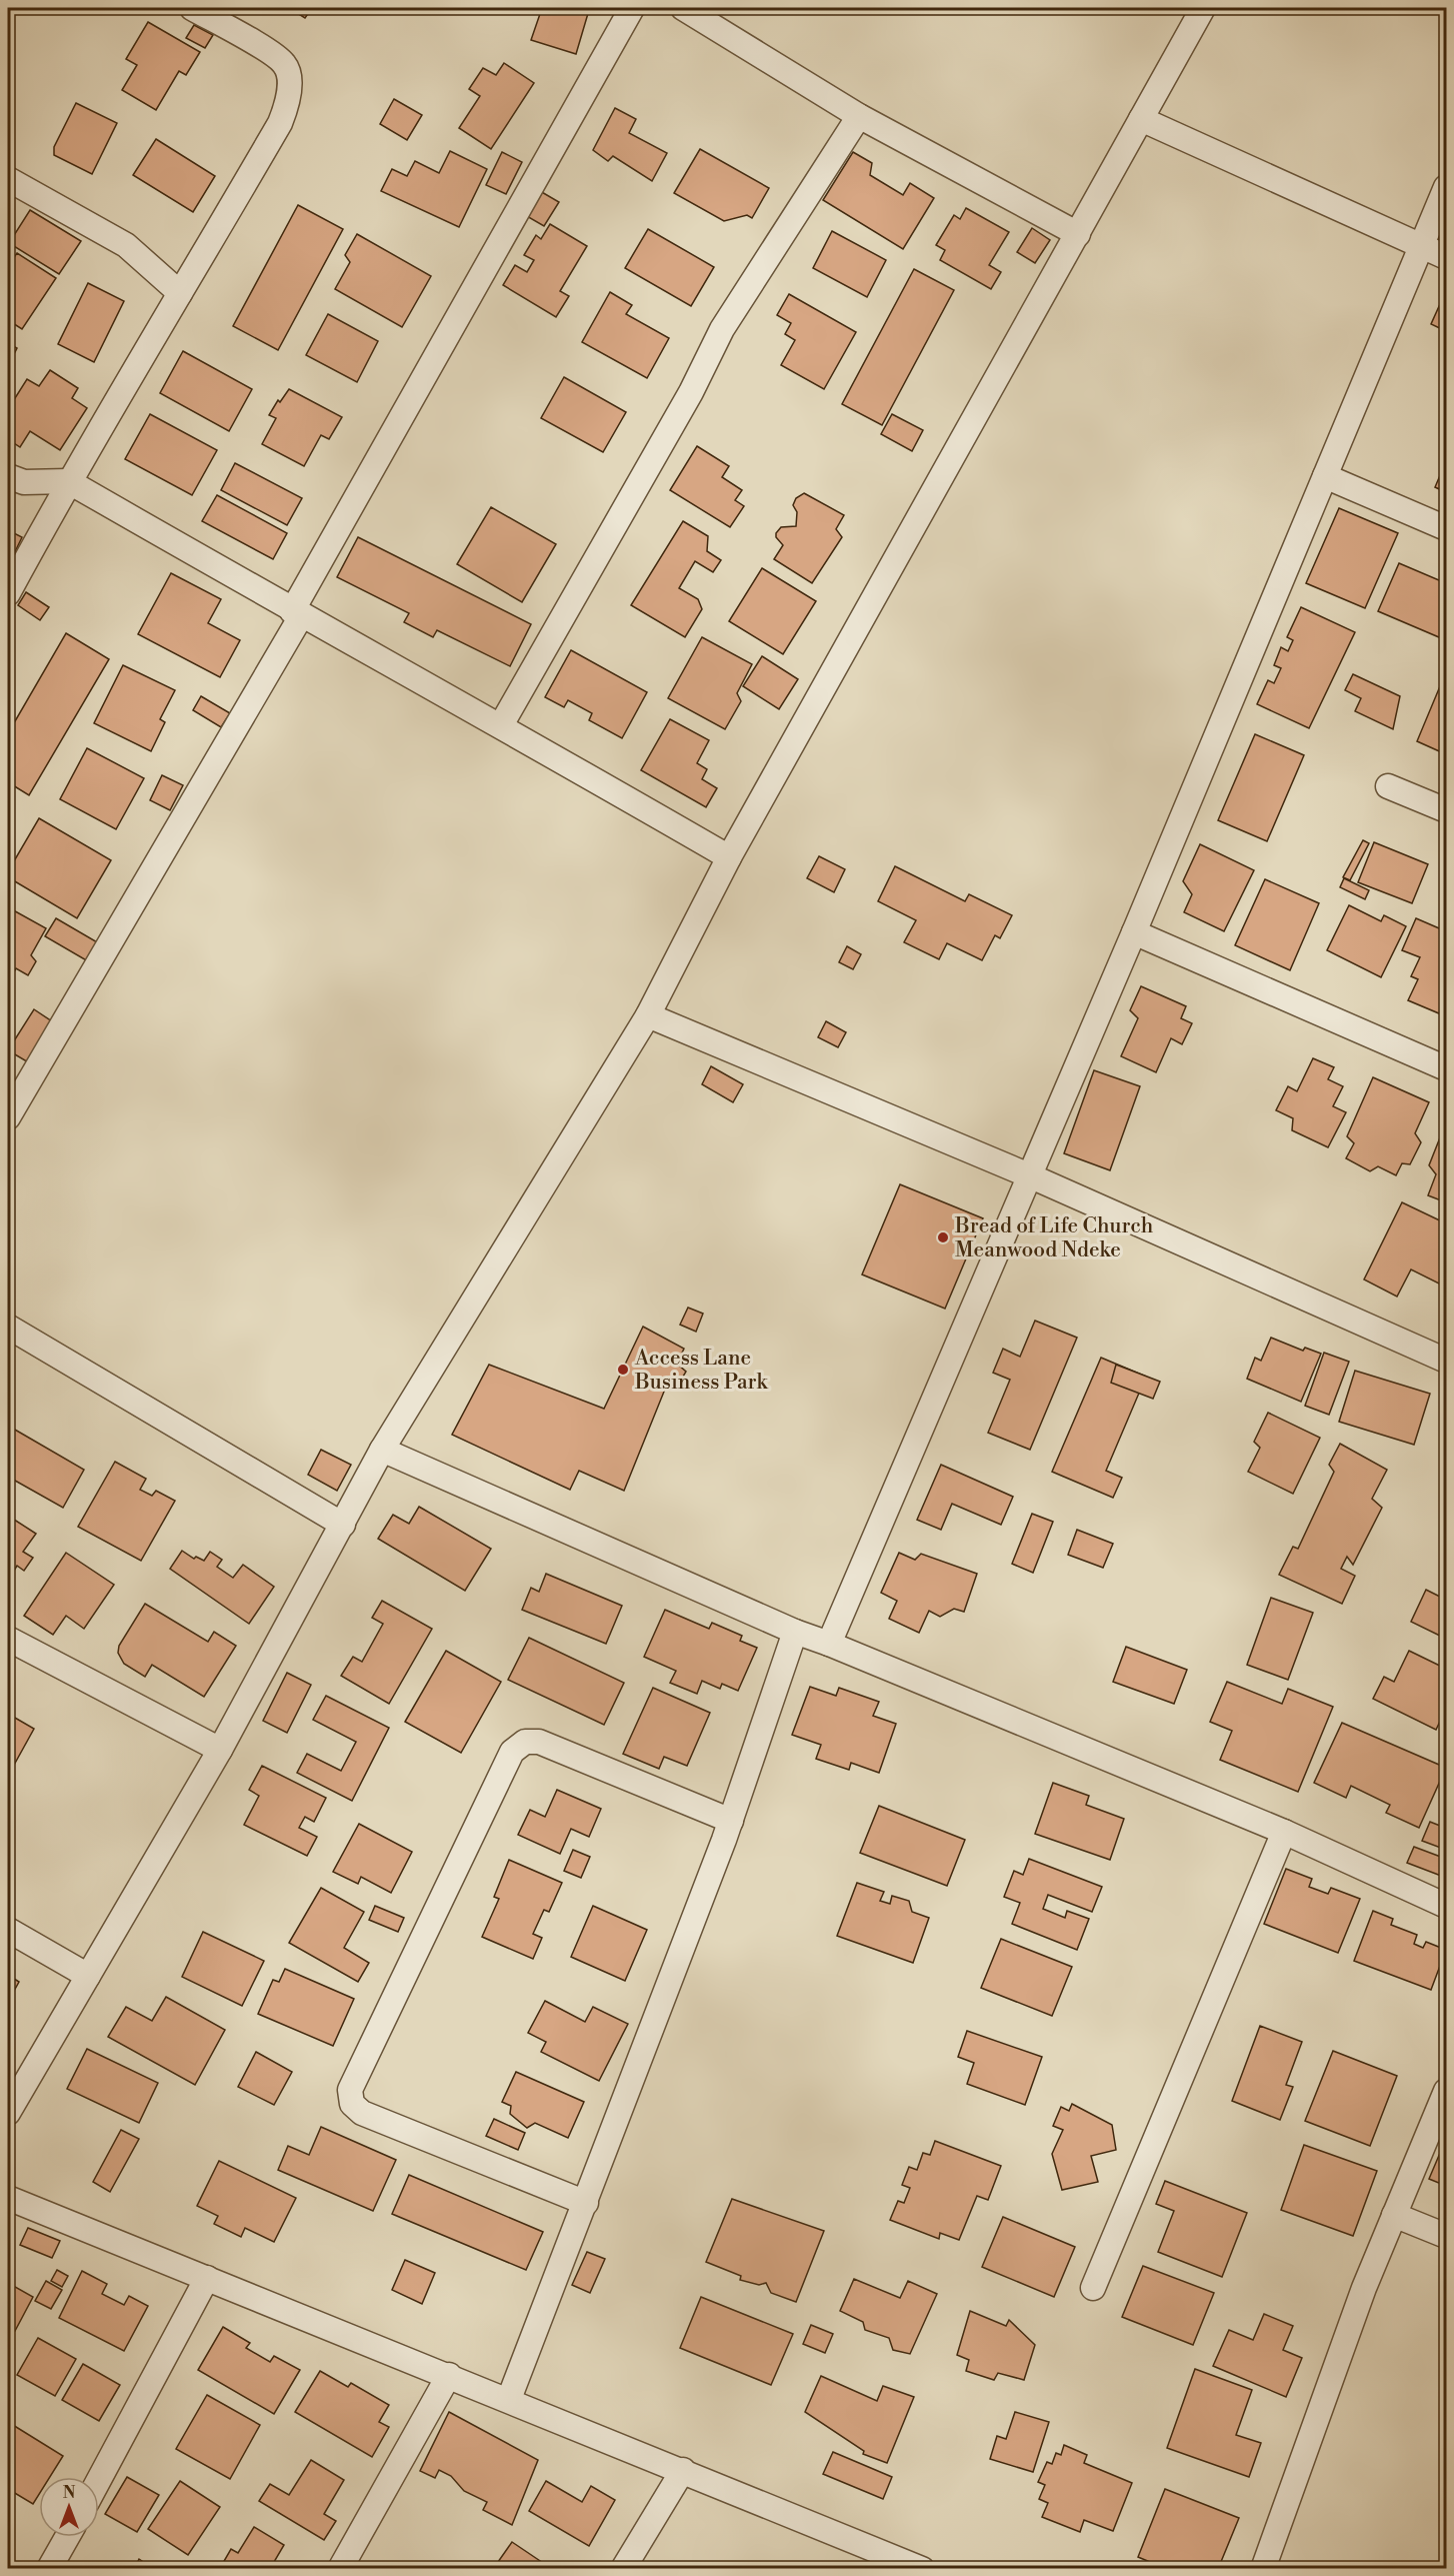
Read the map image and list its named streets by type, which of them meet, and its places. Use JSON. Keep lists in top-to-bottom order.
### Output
{
  "places": ["Bread of Life Church Meanwood Ndeke", "Access Lane Business Park"],
  "north": "top"
}
